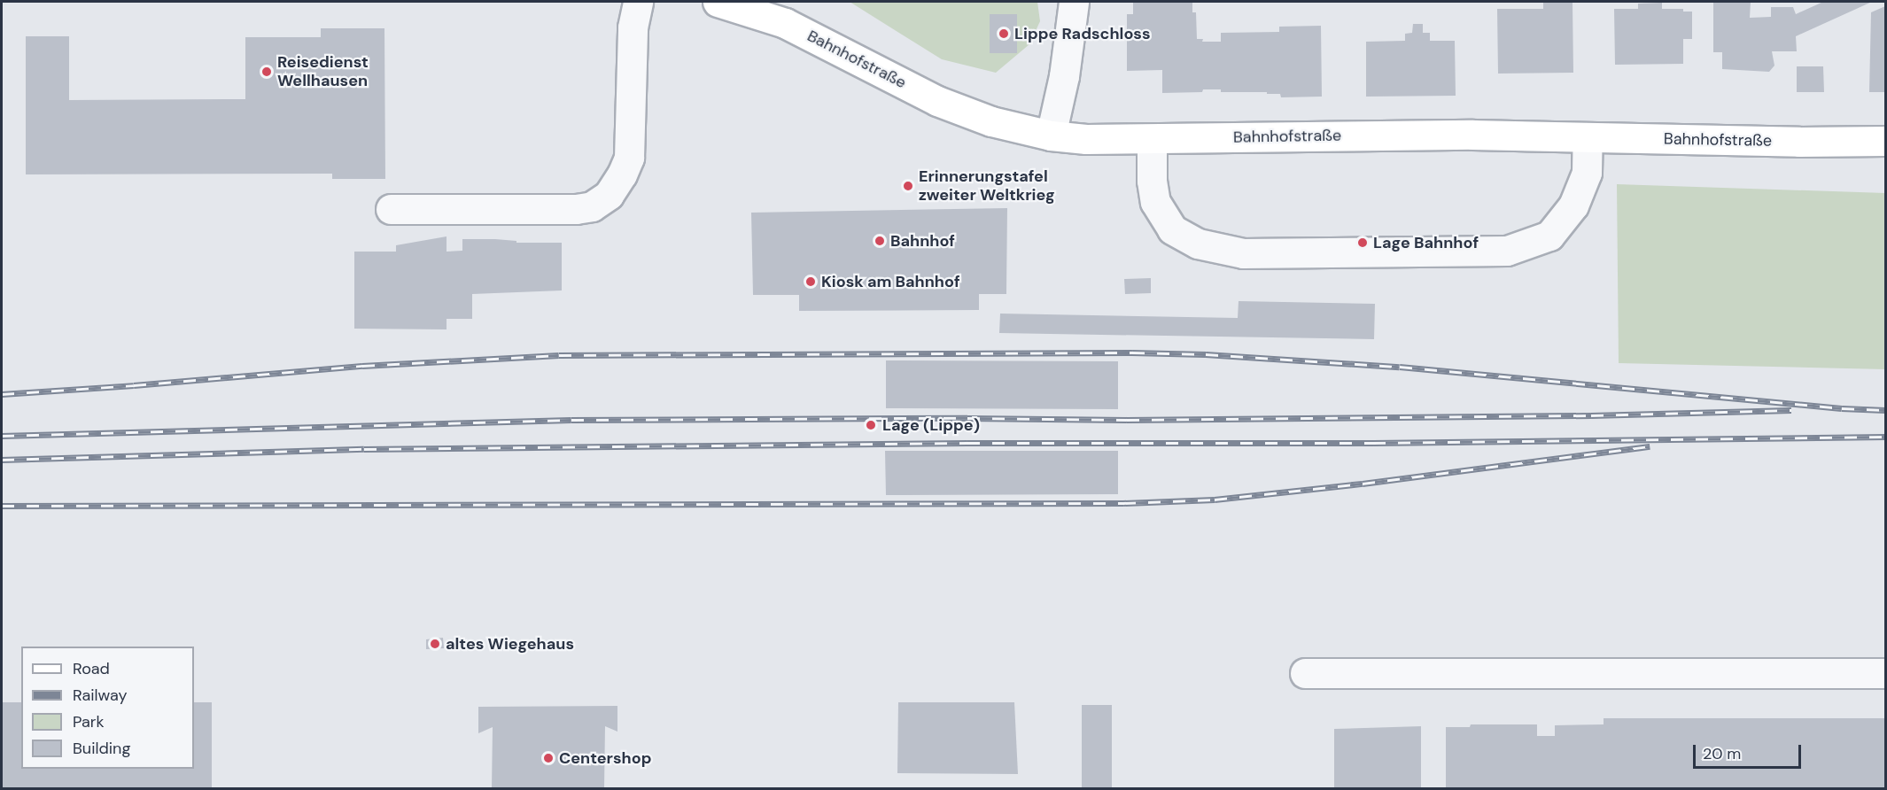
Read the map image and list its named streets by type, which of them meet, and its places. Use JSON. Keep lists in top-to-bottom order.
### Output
{
  "streets": {
    "main road": ["Bahnhofstraße"]
  },
  "places": [
    "Lippe Radschloss",
    "Reisedienst Wellhausen",
    "Erinnerungstafel zweiter Weltkrieg",
    "Bahnhof",
    "Lage Bahnhof",
    "Kiosk am Bahnhof",
    "Lage (Lippe)",
    "altes Wiegehaus",
    "Centershop"
  ],
  "legend": [
    "Road",
    "Railway",
    "Park",
    "Building"
  ],
  "scale_bar": "20 m"
}
